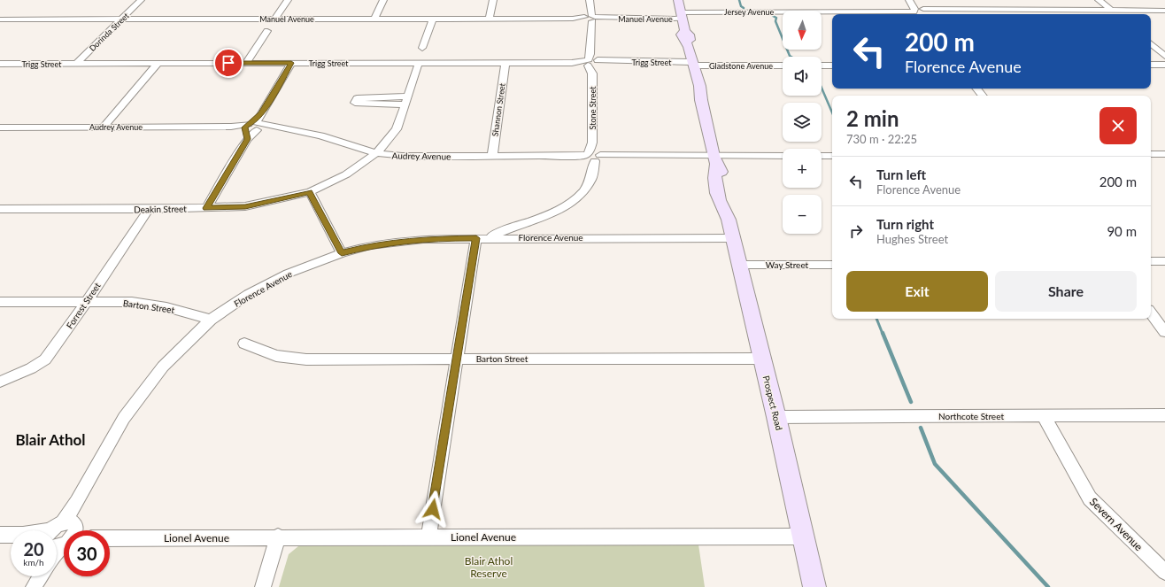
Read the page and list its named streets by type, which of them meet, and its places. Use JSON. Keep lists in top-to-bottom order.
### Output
{
  "streets": {
    "main road": ["Prospect Road"],
    "street": [
      "Jersey Avenue",
      "Manuel Avenue",
      "Dorinda Street",
      "Trigg Street",
      "Gladstone Avenue",
      "Stone Street",
      "Shannon Street",
      "Audrey Avenue",
      "Deakin Street",
      "Florence Avenue",
      "Way Street",
      "Forrest Street",
      "Barton Street",
      "Northcote Street",
      "Severn Avenue",
      "Lionel Avenue"
    ]
  },
  "crossings": [
    ["Jersey Avenue", "Manuel Avenue"],
    ["Jersey Avenue", "Prospect Road"],
    ["Manuel Avenue", "Dorinda Street"],
    ["Manuel Avenue", "Stone Street"],
    ["Manuel Avenue", "Prospect Road"],
    ["Dorinda Street", "Trigg Street"],
    ["Trigg Street", "Gladstone Avenue"],
    ["Trigg Street", "Stone Street"],
    ["Trigg Street", "Shannon Street"],
    ["Trigg Street", "Deakin Street"],
    ["Trigg Street", "Prospect Road"],
    ["Gladstone Avenue", "Prospect Road"],
    ["Stone Street", "Audrey Avenue"],
    ["Shannon Street", "Audrey Avenue"],
    ["Audrey Avenue", "Deakin Street"],
    ["Audrey Avenue", "Prospect Road"],
    ["Deakin Street", "Forrest Street"],
    ["Florence Avenue", "Barton Street"],
    ["Florence Avenue", "Prospect Road"],
    ["Way Street", "Prospect Road"],
    ["Forrest Street", "Barton Street"],
    ["Barton Street", "Prospect Road"],
    ["Prospect Road", "Northcote Street"],
    ["Prospect Road", "Lionel Avenue"],
    ["Northcote Street", "Severn Avenue"]
  ],
  "districts": ["Blair Athol"],
  "parks": ["Blair Athol Reserve"],
  "north": "bottom",
  "page": {
    "map_buttons": ["+", "−"],
    "turn": ["200 m", "Florence Avenue"],
    "heading": ["2 min", "730 m · 22:25"],
    "list": [
      {
        "name": "Turn left",
        "note": "Florence Avenue",
        "value": "200 m"
      },
      {
        "name": "Turn right",
        "note": "Hughes Street",
        "value": "90 m"
      }
    ],
    "buttons": ["Exit", "Share"],
    "speed": "20 km/h",
    "limit": "30"
  }
}
